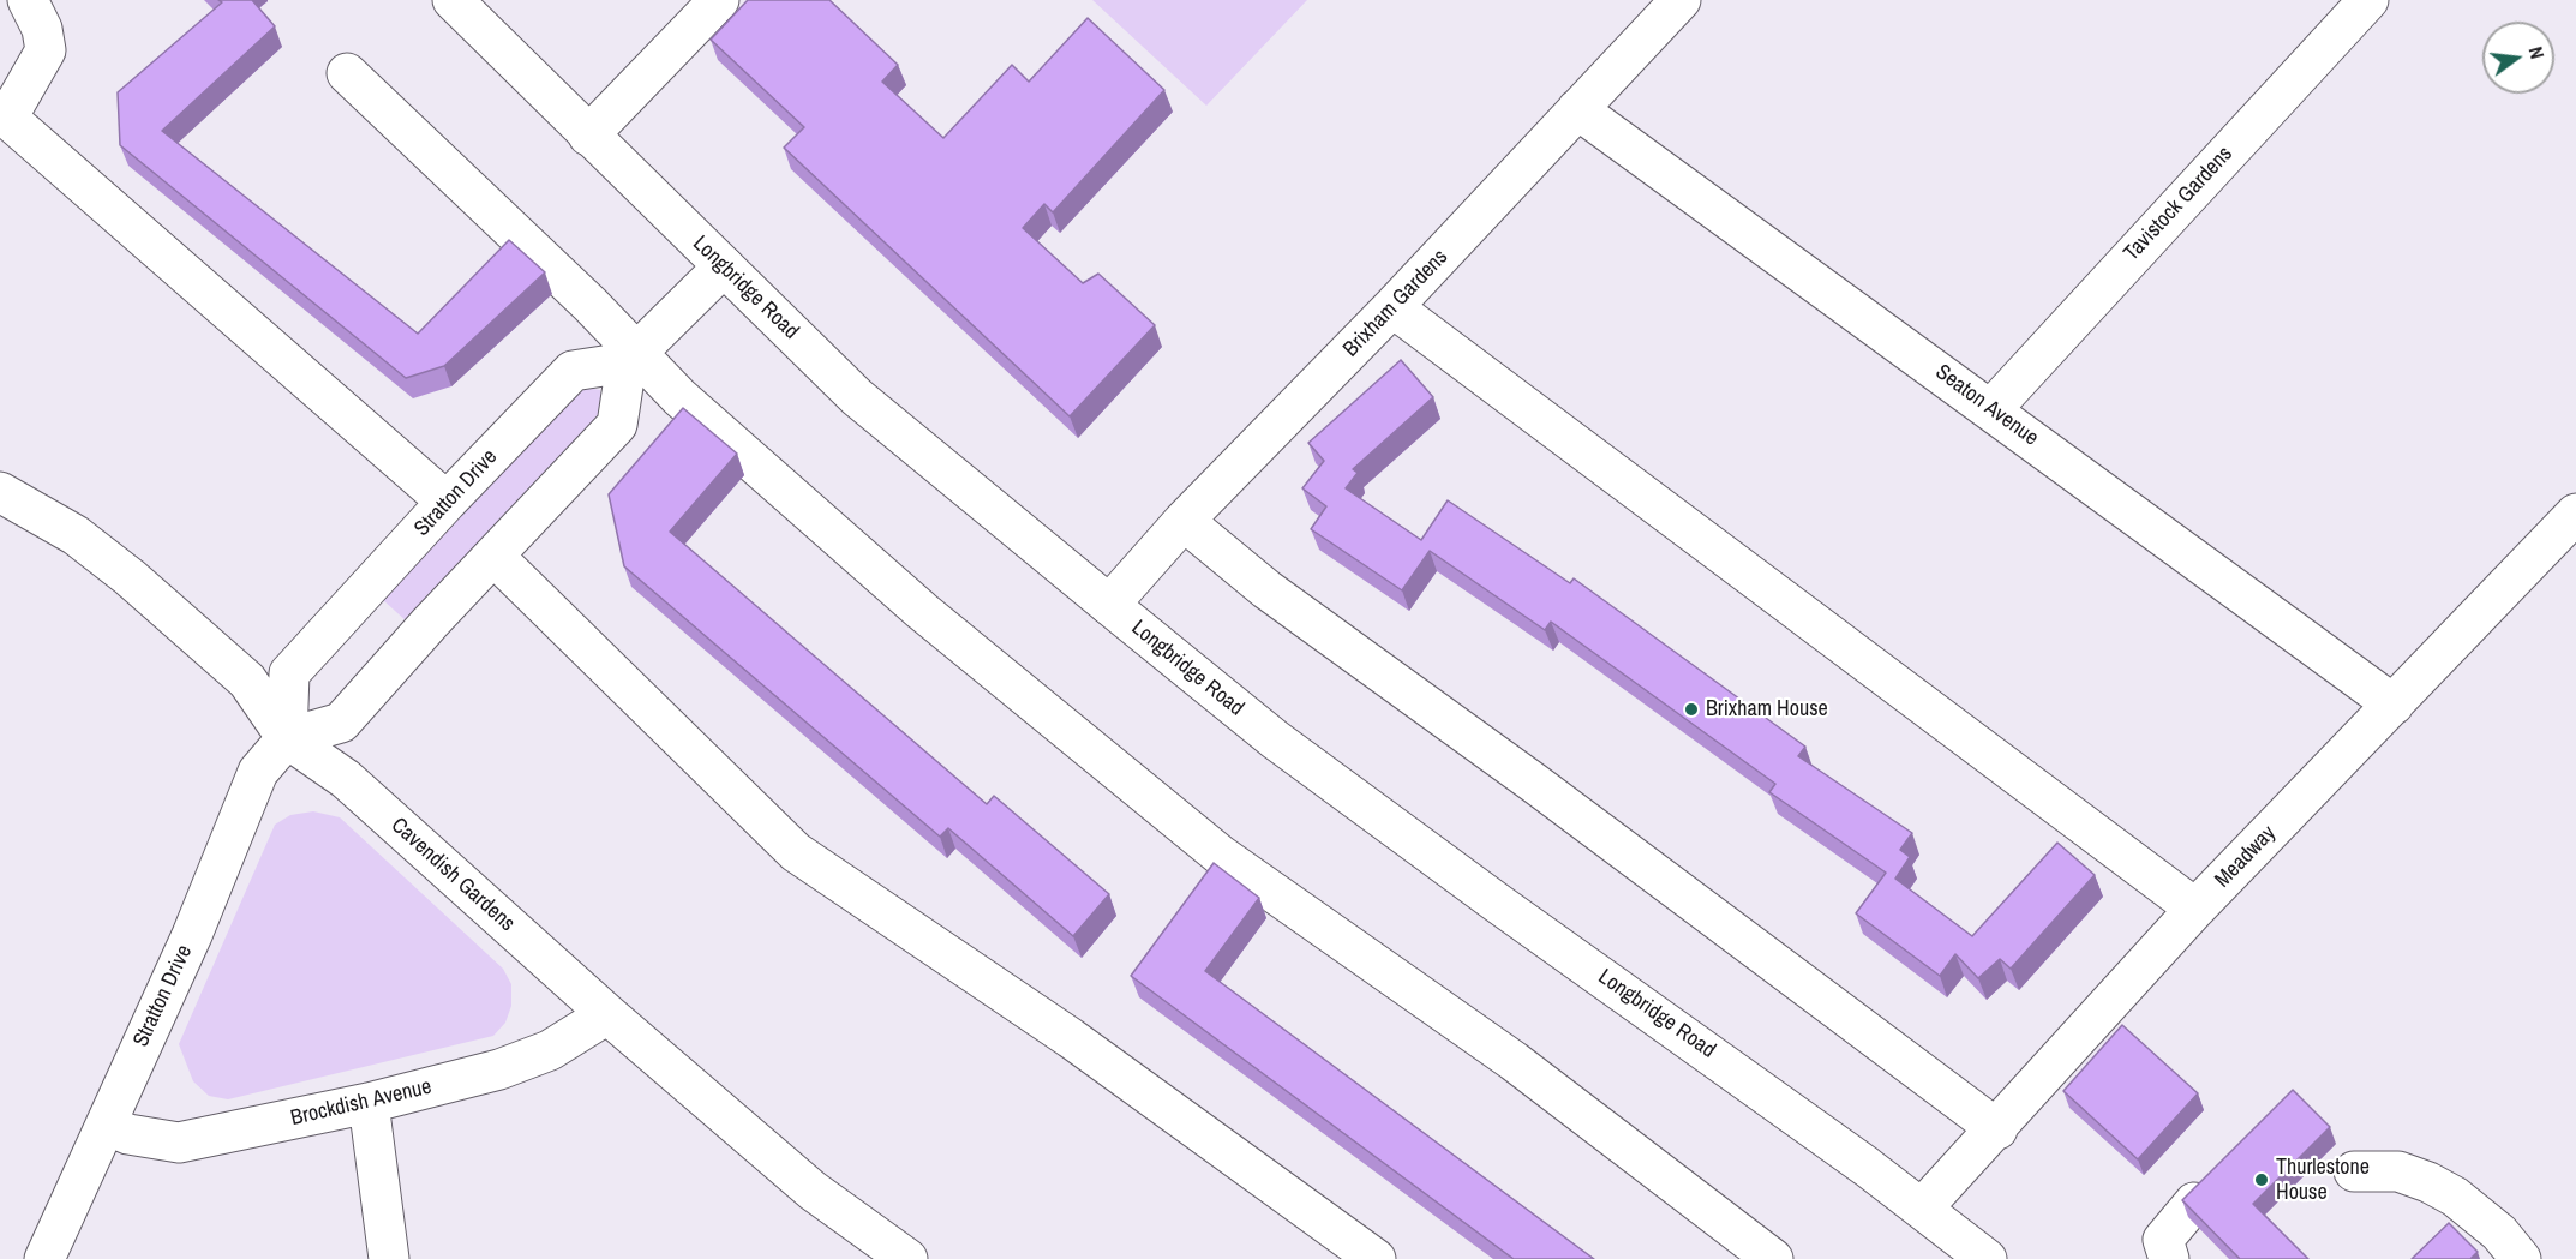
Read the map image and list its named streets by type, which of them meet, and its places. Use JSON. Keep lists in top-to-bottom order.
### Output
{
  "streets": {
    "street": [
      "Tavistock Gardens",
      "Longbridge Road",
      "Brixham Gardens",
      "Seaton Avenue",
      "Stratton Drive",
      "Meadway",
      "Cavendish Gardens",
      "Brockdish Avenue"
    ]
  },
  "crossings": [
    ["Tavistock Gardens", "Seaton Avenue"],
    ["Longbridge Road", "Brixham Gardens"],
    ["Longbridge Road", "Meadway"],
    ["Brixham Gardens", "Seaton Avenue"],
    ["Seaton Avenue", "Meadway"],
    ["Stratton Drive", "Cavendish Gardens"],
    ["Stratton Drive", "Brockdish Avenue"],
    ["Cavendish Gardens", "Brockdish Avenue"]
  ],
  "places": ["Brixham House", "Thurlestone House"],
  "north": "right"
}
